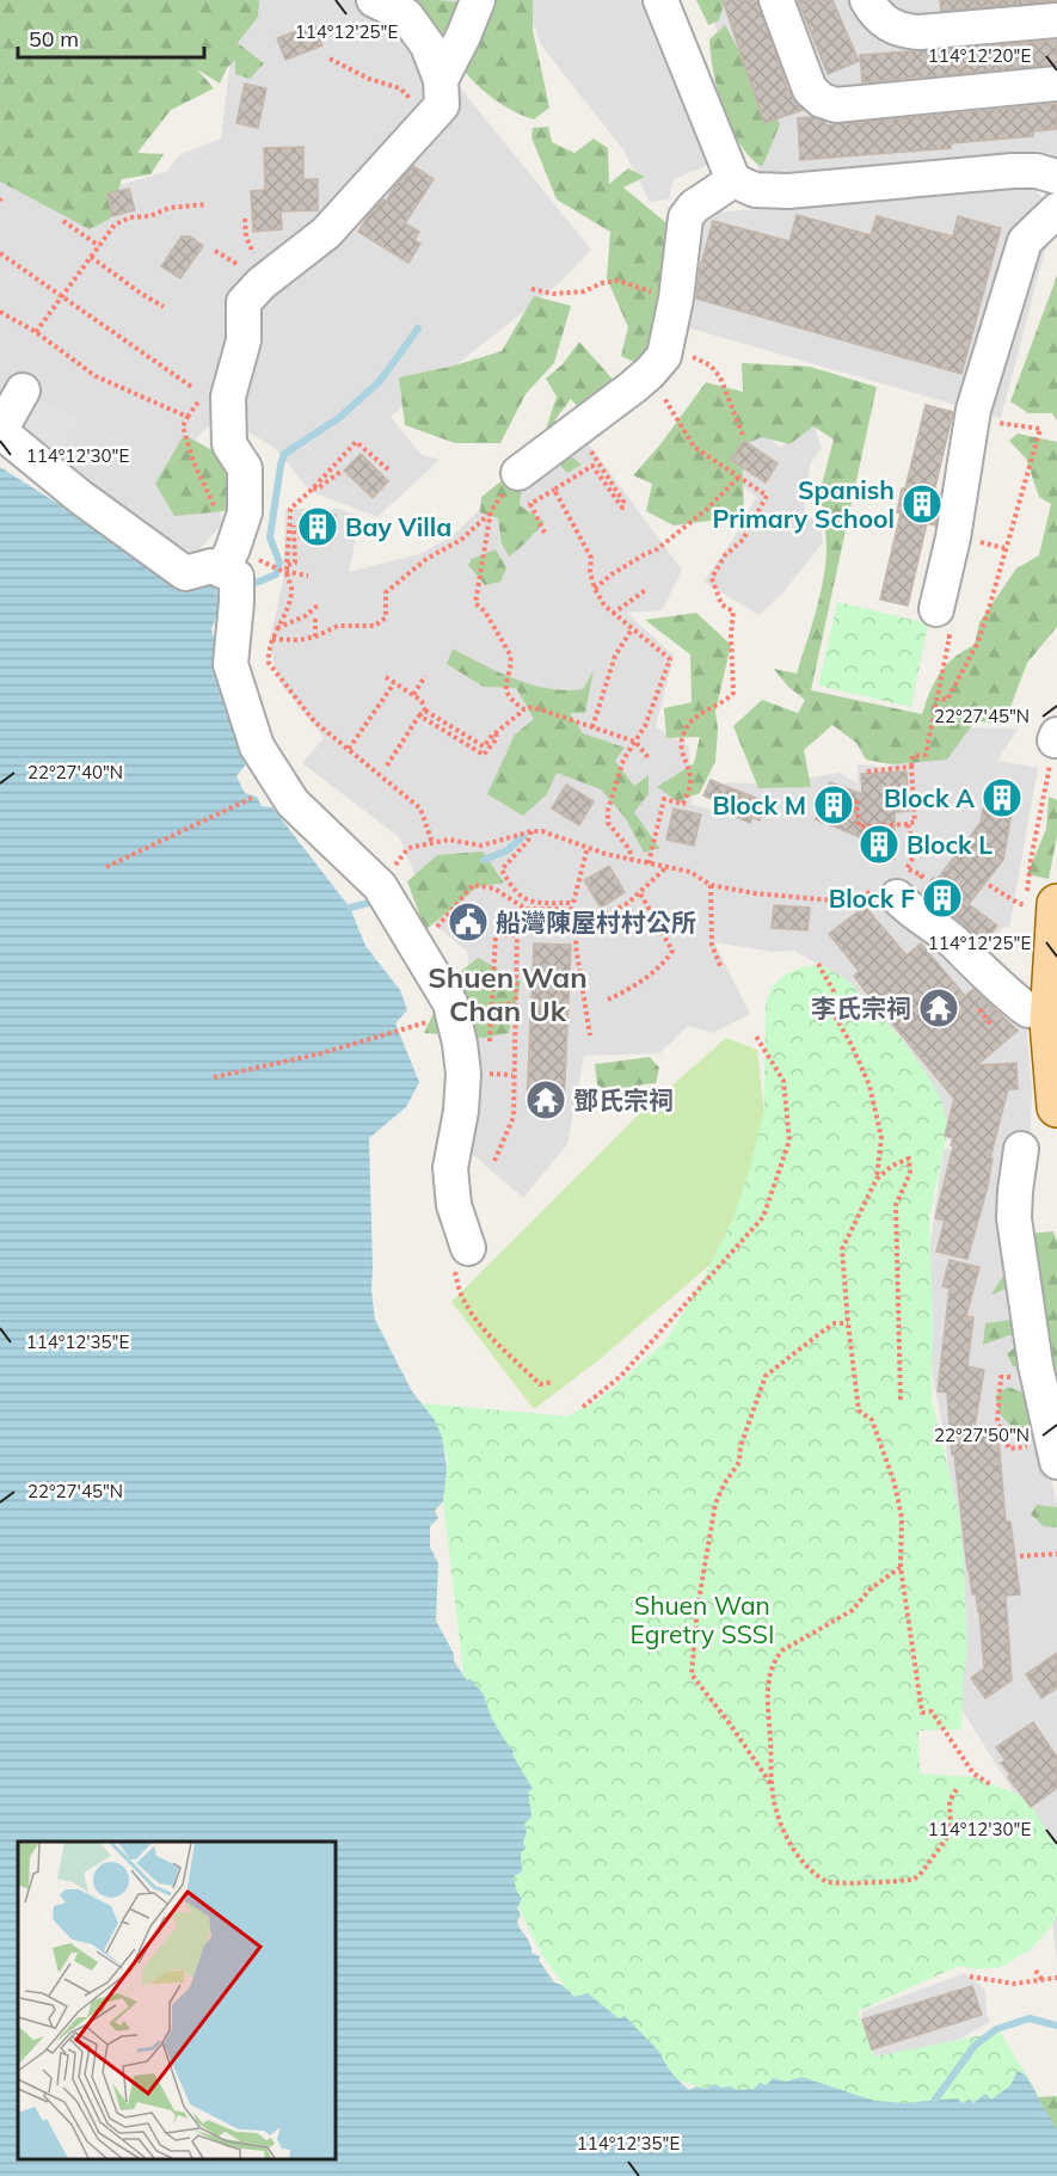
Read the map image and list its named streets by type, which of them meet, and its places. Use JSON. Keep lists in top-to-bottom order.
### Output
{
  "districts": ["Shuen Wan Chan Uk"],
  "parks": ["Shuen Wan Egretry SSSI"],
  "places": {
    "building": [
      "Spanish Primary School",
      "Bay Villa",
      "Block A",
      "Block M",
      "Block L",
      "Block F"
    ],
    "public building": ["船灣陳屋村村公所"],
    "temple": ["李氏宗祠", "鄧氏宗祠"]
  },
  "scale_bar": "50 m",
  "coordinates": [
    "114°12'25\"E",
    "114°12'20\"E",
    "114°12'30\"E",
    "22°27'45\"N",
    "22°27'40\"N",
    "114°12'35\"E",
    "22°27'50\"N"
  ]
}
